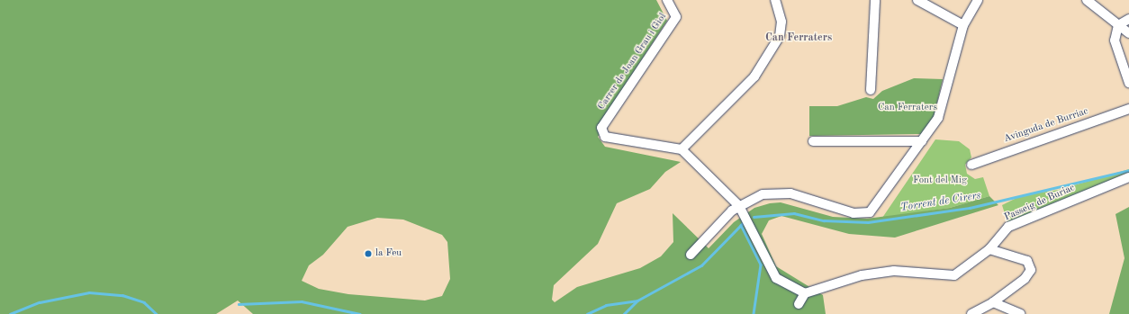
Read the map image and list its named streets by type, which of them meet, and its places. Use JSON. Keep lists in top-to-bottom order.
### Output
{
  "streets": {
    "street": ["Carrer de Joan Grau i Giol", "Avinguda de Burriac", "Passeig de Buriac"]
  },
  "districts": ["Can Ferraters"],
  "water": ["Torrent de Cirers"],
  "parks": ["Can Ferraters", "Font del Mig"],
  "places": ["la Feu"]
}
